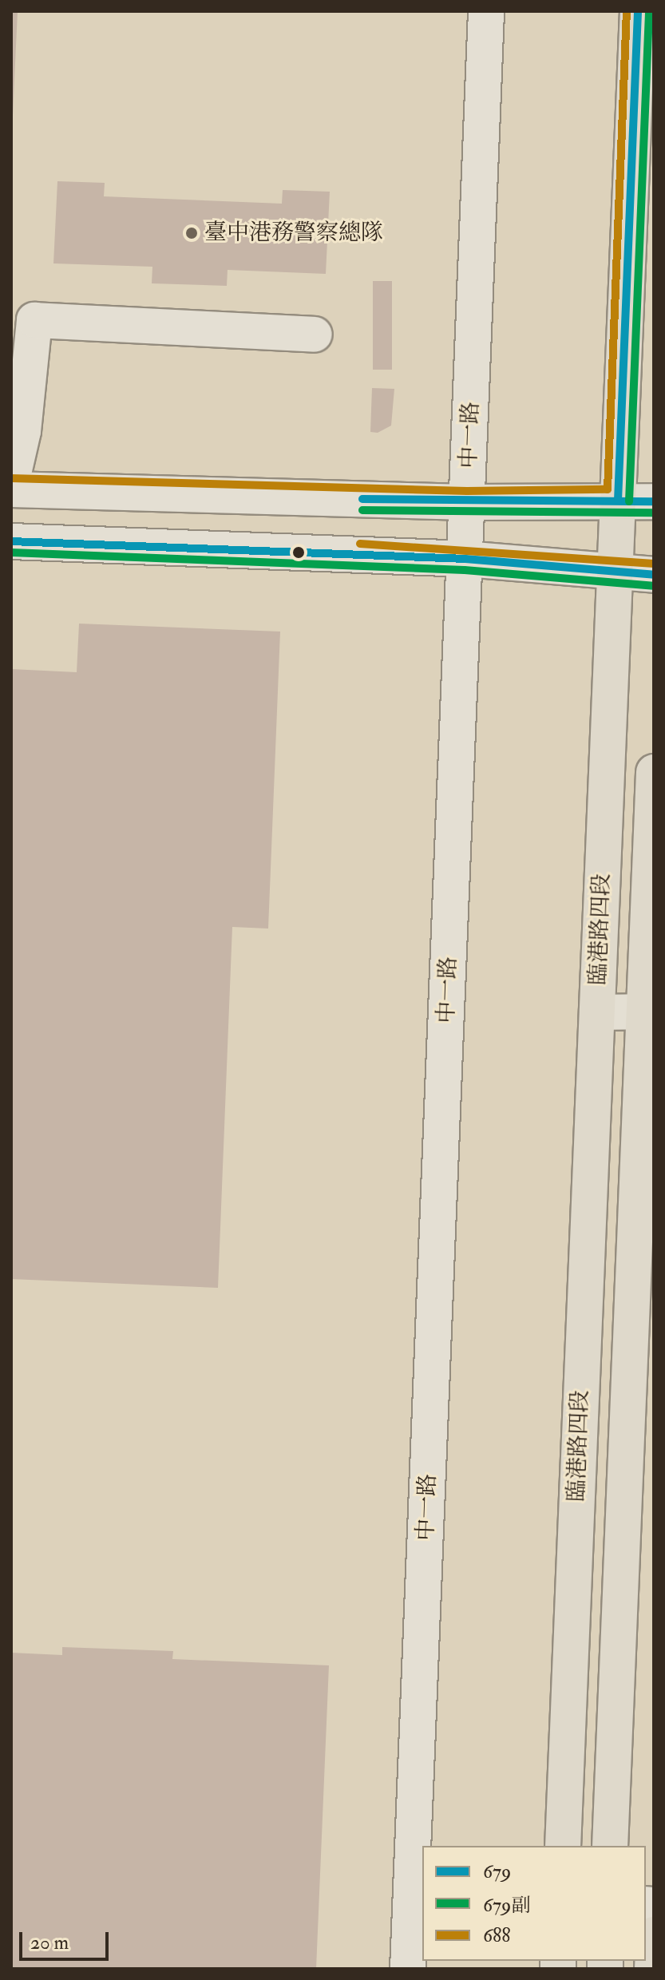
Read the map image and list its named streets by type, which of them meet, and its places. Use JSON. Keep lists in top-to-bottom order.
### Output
{
  "streets": {
    "main road": ["臨港路四段"],
    "street": ["中一路"]
  },
  "places": ["臺中港務警察總隊"],
  "lines": ["transit line 679", "transit line 688", "transit line 679副"],
  "legend": ["679", "679副", "688"],
  "scale_bar": "20 m"
}
